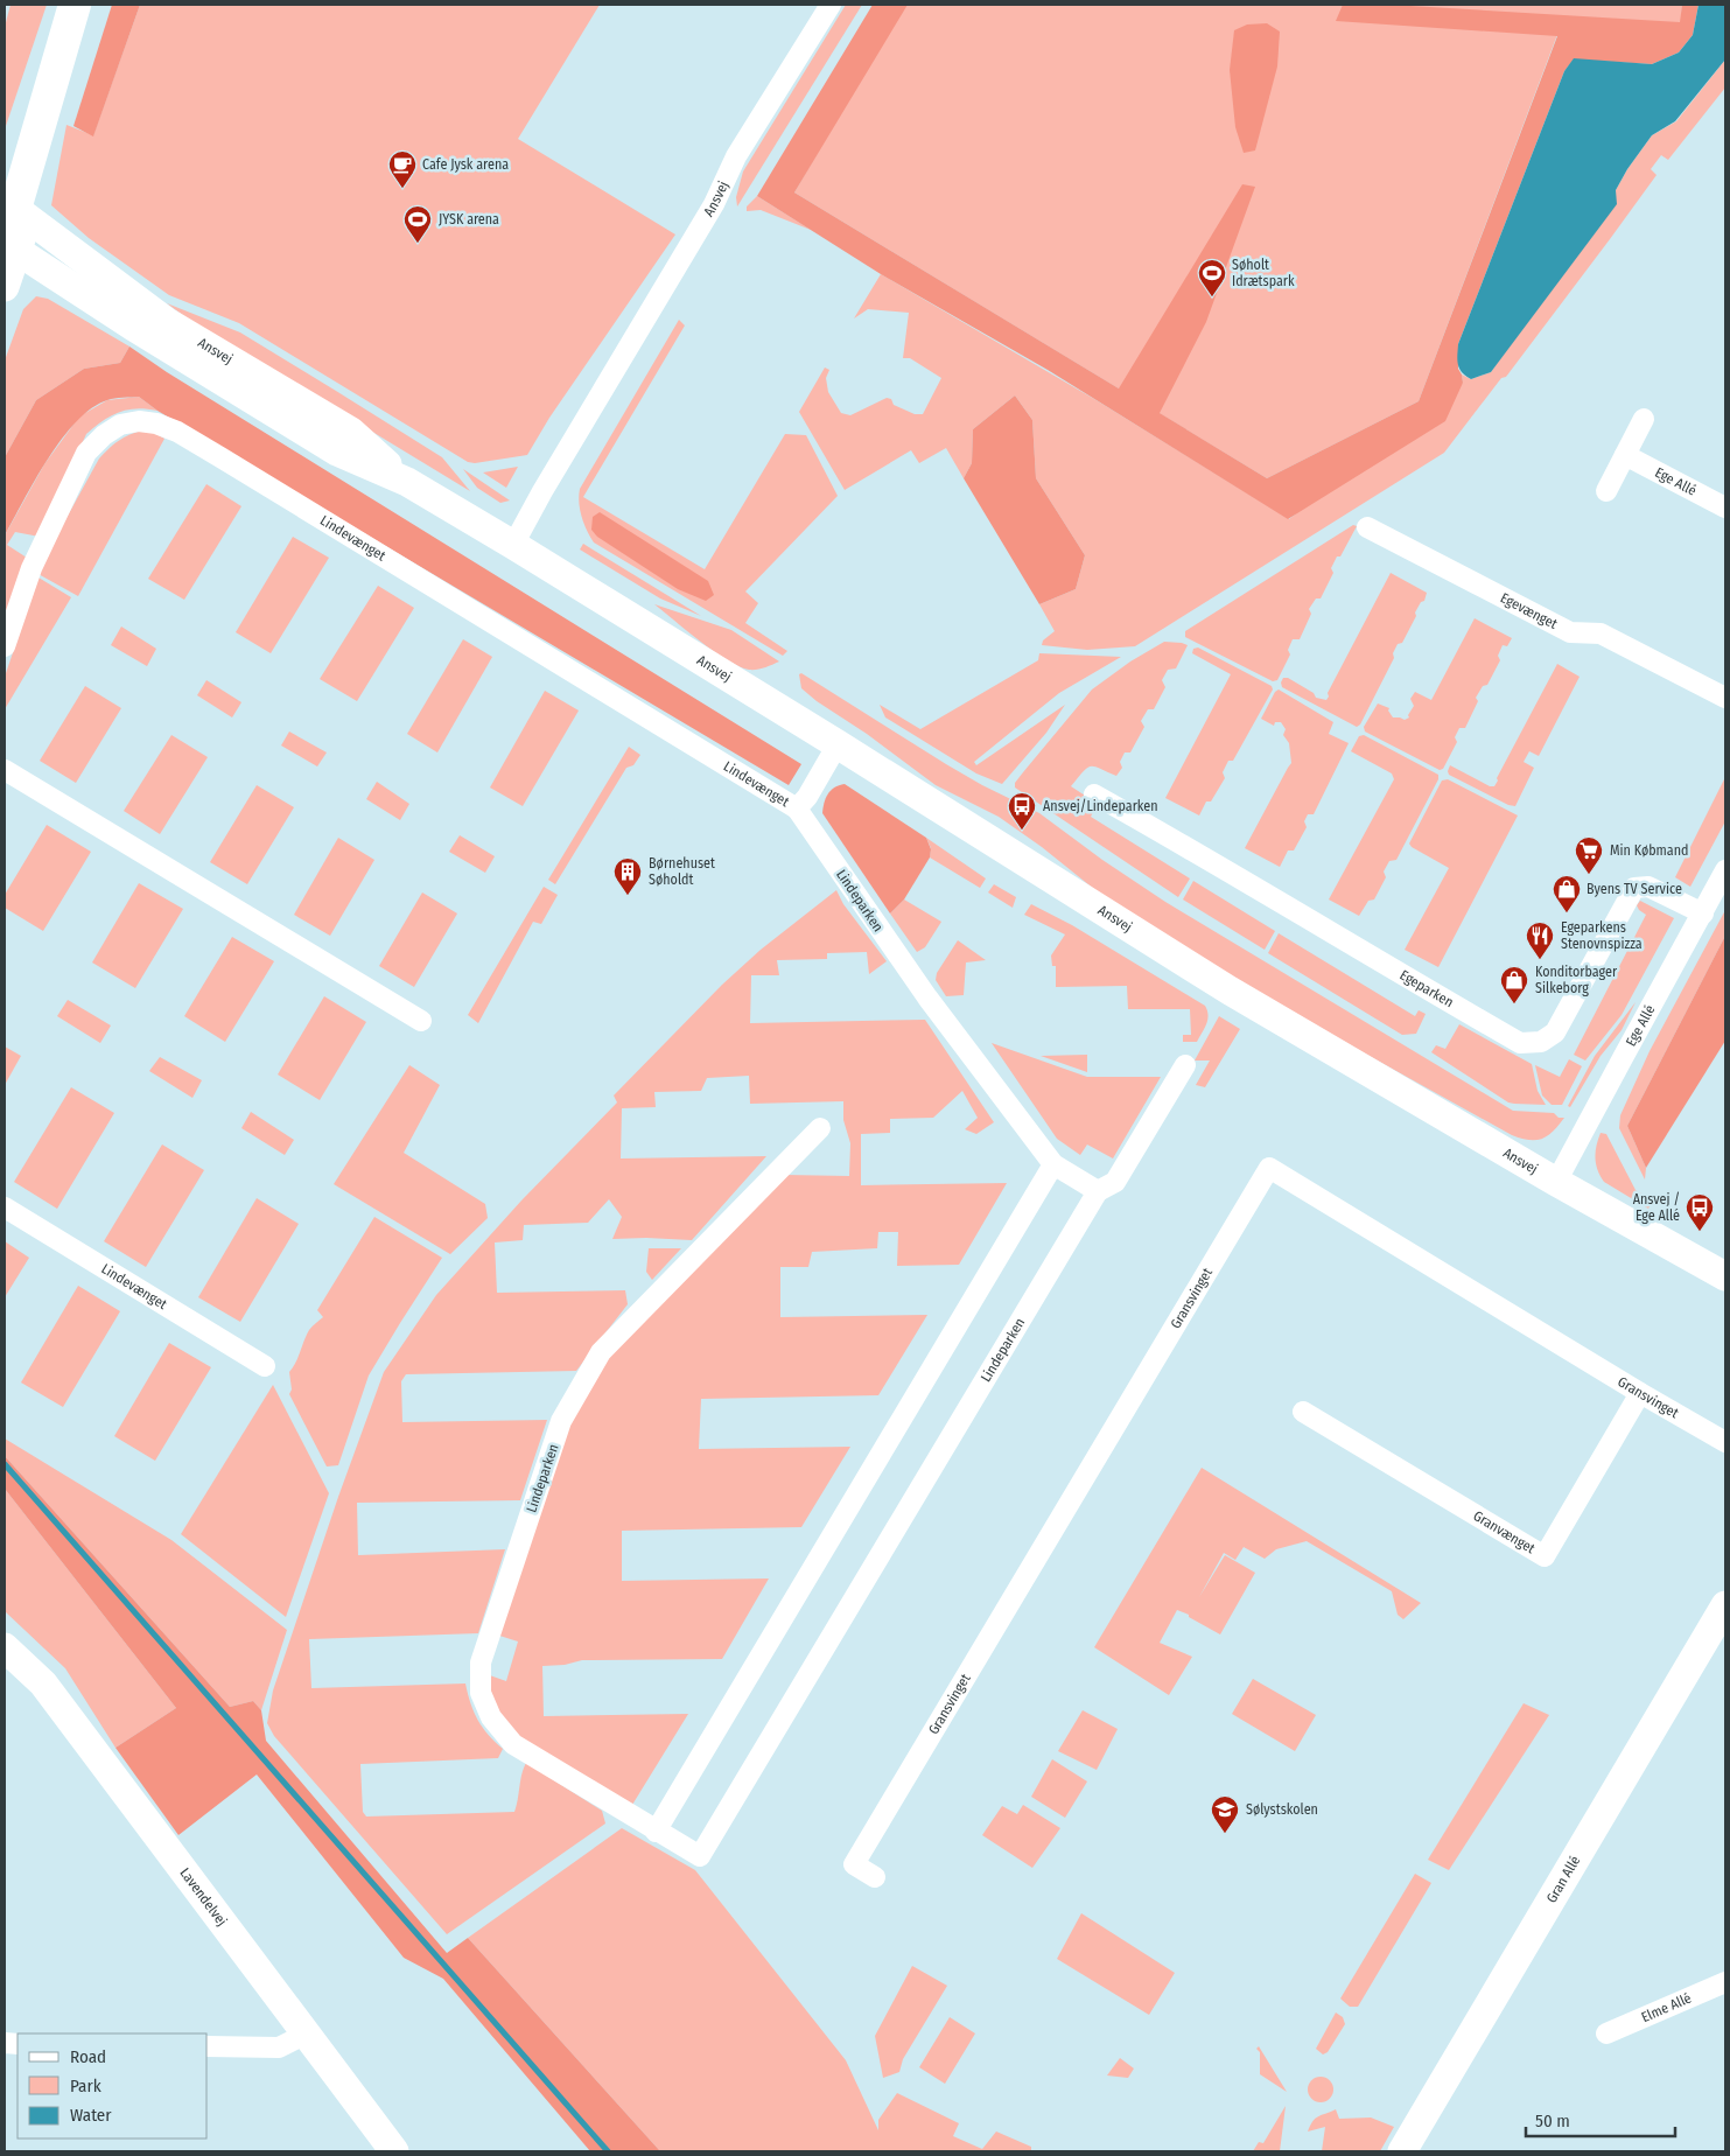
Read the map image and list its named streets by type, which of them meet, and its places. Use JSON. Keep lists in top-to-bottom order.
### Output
{
  "streets": {
    "street": [
      "Ansvej",
      "Ege Allé",
      "Lindevænget",
      "Egevænget",
      "Lindeparken",
      "Egeparken",
      "Gransvinget",
      "Granvænget",
      "Gran Allé",
      "Lavendelvej",
      "Elme Allé"
    ]
  },
  "crossings": [
    ["Ansvej", "Ege Allé"],
    ["Ege Allé", "Egeparken"],
    ["Lindevænget", "Lindeparken"],
    ["Gransvinget", "Granvænget"]
  ],
  "places": {
    "cafe": ["Cafe Jysk arena"],
    "sports": ["JYSK arena", "Søholt Idrætspark"],
    "bus stop": ["Ansvej/Lindeparken", "Ansvej / Ege Allé"],
    "supermarket": ["Min Købmand"],
    "building": ["Børnehuset Søholdt"],
    "shop": ["Byens TV Service", "Konditorbager Silkeborg"],
    "restaurant": ["Egeparkens Stenovnspizza"],
    "school or university": ["Sølystskolen"]
  },
  "legend": ["Road", "Park", "Water"],
  "scale_bar": "50 m"
}
